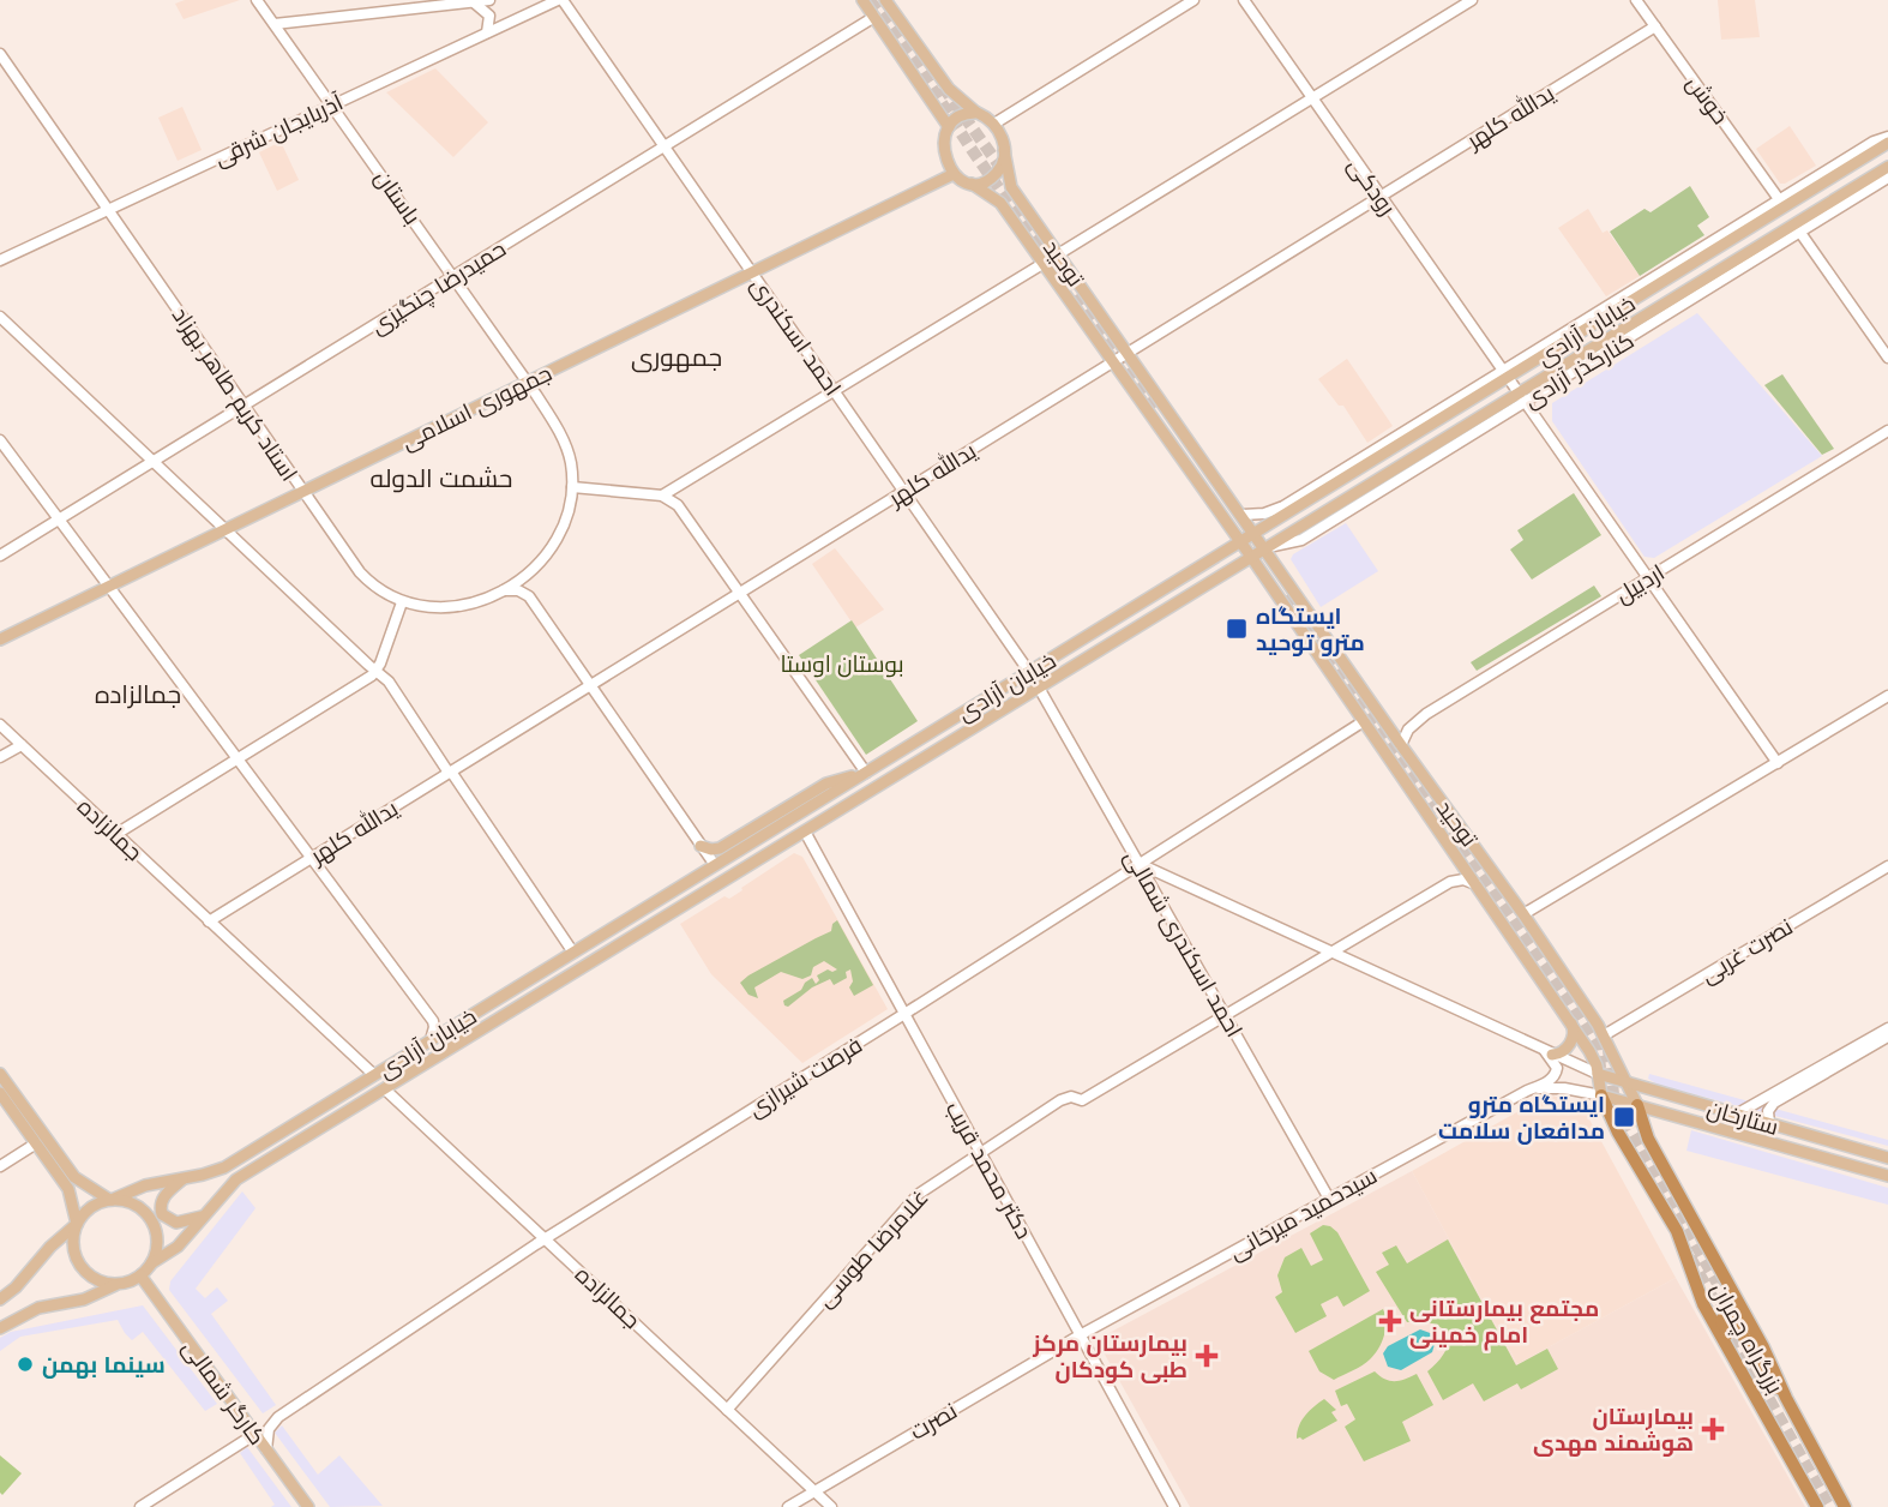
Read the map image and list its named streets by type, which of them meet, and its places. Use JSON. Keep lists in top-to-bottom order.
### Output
{
  "streets": {
    "highway": ["بزرگراه چمران"],
    "main road": [
      "توحید",
      "خیابان آزادی",
      "جمهوری اسلامی",
      "ستارخان",
      "کارگر شمالی"
    ],
    "street": [
      "خوش",
      "یدالله کلهر",
      "آذربایجان شرقی",
      "رودکی",
      "باستان",
      "حمیدرضا چنگیزی",
      "احمد اسکندری",
      "کنارگذر آزادی",
      "استاد کریم طاهر بهزاد",
      "اردبیل",
      "جمالزاده",
      "احمد اسکندری شمالی",
      "نصرت غربی",
      "فرصت شیرازی",
      "دکتر محمد قریب",
      "سیدحمید میرخانی",
      "غلامرضا طوسی",
      "نصرت"
    ]
  },
  "crossings": [
    ["خوش", "یدالله کلهر"],
    ["خوش", "کنارگذر آزادی"],
    ["یدالله کلهر", "رودکی"],
    ["یدالله کلهر", "توحید"],
    ["یدالله کلهر", "احمد اسکندری"],
    ["یدالله کلهر", "جمالزاده"],
    ["آذربایجان شرقی", "باستان"],
    ["آذربایجان شرقی", "احمد اسکندری"],
    ["آذربایجان شرقی", "استاد کریم طاهر بهزاد"],
    ["رودکی", "خیابان آزادی"],
    ["رودکی", "کنارگذر آزادی"],
    ["رودکی", "اردبیل"],
    ["باستان", "حمیدرضا چنگیزی"],
    ["باستان", "جمهوری اسلامی"],
    ["توحید", "خیابان آزادی"],
    ["توحید", "جمهوری اسلامی"],
    ["توحید", "اردبیل"],
    ["توحید", "نصرت غربی"],
    ["توحید", "فرصت شیرازی"],
    ["توحید", "ستارخان"],
    ["توحید", "غلامرضا طوسی"],
    ["توحید", "بزرگراه چمران"],
    ["حمیدرضا چنگیزی", "احمد اسکندری"],
    ["حمیدرضا چنگیزی", "استاد کریم طاهر بهزاد"],
    ["خیابان آزادی", "احمد اسکندری"],
    ["خیابان آزادی", "کنارگذر آزادی"],
    ["خیابان آزادی", "جمالزاده"],
    ["خیابان آزادی", "احمد اسکندری شمالی"],
    ["خیابان آزادی", "دکتر محمد قریب"],
    ["خیابان آزادی", "کارگر شمالی"],
    ["احمد اسکندری", "جمهوری اسلامی"],
    ["استاد کریم طاهر بهزاد", "جمهوری اسلامی"],
    ["جمالزاده", "فرصت شیرازی"],
    ["جمالزاده", "غلامرضا طوسی"],
    ["جمالزاده", "نصرت"],
    ["احمد اسکندری شمالی", "فرصت شیرازی"],
    ["احمد اسکندری شمالی", "سیدحمید میرخانی"],
    ["احمد اسکندری شمالی", "غلامرضا طوسی"],
    ["فرصت شیرازی", "دکتر محمد قریب"],
    ["فرصت شیرازی", "کارگر شمالی"],
    ["ستارخان", "بزرگراه چمران"],
    ["دکتر محمد قریب", "سیدحمید میرخانی"],
    ["دکتر محمد قریب", "غلامرضا طوسی"],
    ["دکتر محمد قریب", "نصرت"],
    ["سیدحمید میرخانی", "نصرت"]
  ],
  "districts": ["جمهوری", "حشمت الدوله", "جمالزاده"],
  "parks": ["بوستان اوستا"],
  "places": {
    "transit": ["ایستگاه مترو توحید", "ایستگاه مترو مدافعان سلامت"],
    "health": ["مجتمع بیمارستانی امام خمینی", "بیمارستان مرکز طبی کودکان", "بیمارستان هوشمند مهدی"],
    "other": ["سینما بهمن"]
  }
}
